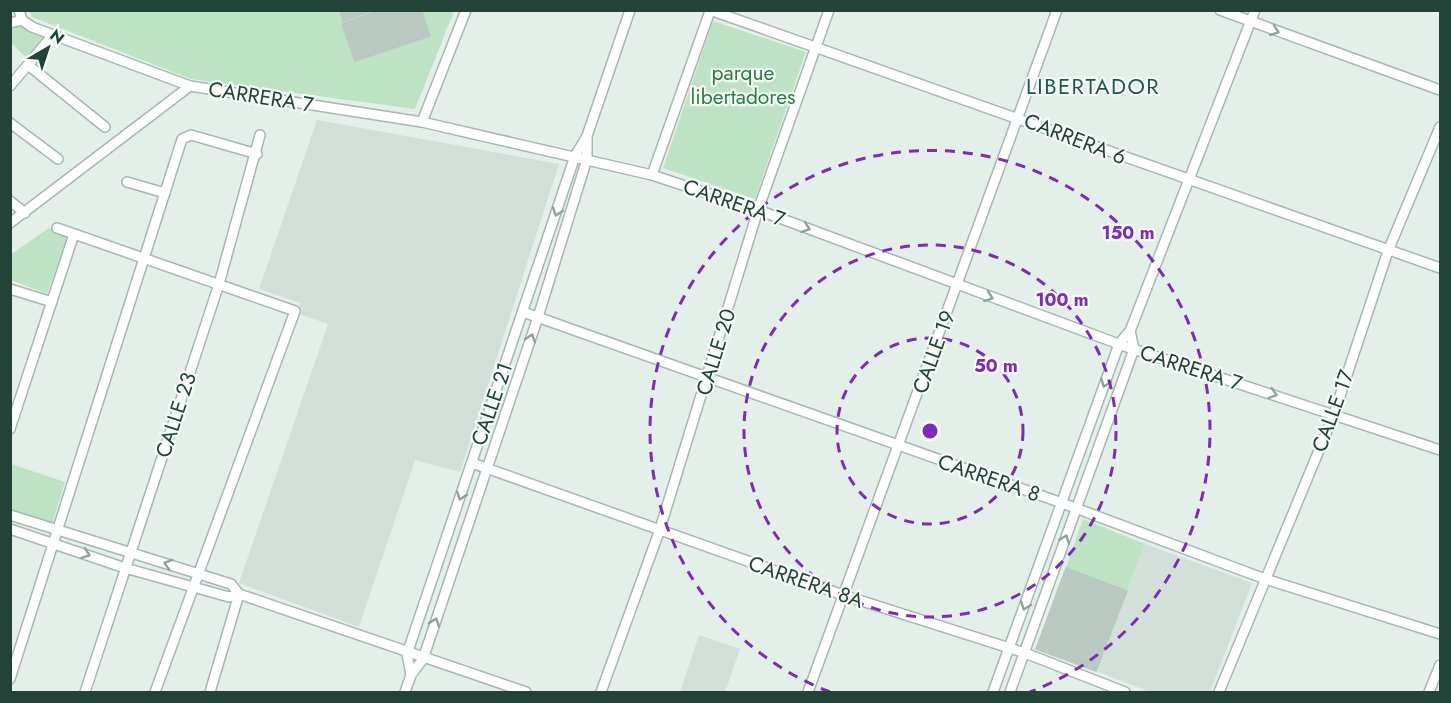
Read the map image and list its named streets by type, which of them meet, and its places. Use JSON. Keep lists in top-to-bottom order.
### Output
{
  "streets": {
    "street": [
      "CARRERA 7",
      "CARRERA 6",
      "CALLE 20",
      "CALLE 19",
      "CALLE 21",
      "CALLE 17",
      "CALLE 23",
      "CARRERA 8",
      "CARRERA 8A"
    ]
  },
  "crossings": [
    ["CARRERA 7", "CALLE 20"],
    ["CARRERA 7", "CALLE 19"],
    ["CARRERA 7", "CALLE 21"],
    ["CARRERA 7", "CALLE 17"],
    ["CARRERA 6", "CALLE 20"],
    ["CARRERA 6", "CALLE 19"],
    ["CARRERA 6", "CALLE 17"],
    ["CALLE 20", "CARRERA 8"],
    ["CALLE 20", "CARRERA 8A"],
    ["CALLE 19", "CARRERA 8"],
    ["CALLE 19", "CARRERA 8A"],
    ["CALLE 21", "CARRERA 8"],
    ["CALLE 21", "CARRERA 8A"],
    ["CALLE 17", "CARRERA 8"]
  ],
  "one_way": ["CARRERA 7"],
  "districts": ["LIBERTADOR"],
  "parks": ["parque libertadores"],
  "north": "top right",
  "rings": ["150 m", "100 m", "50 m"]
}
